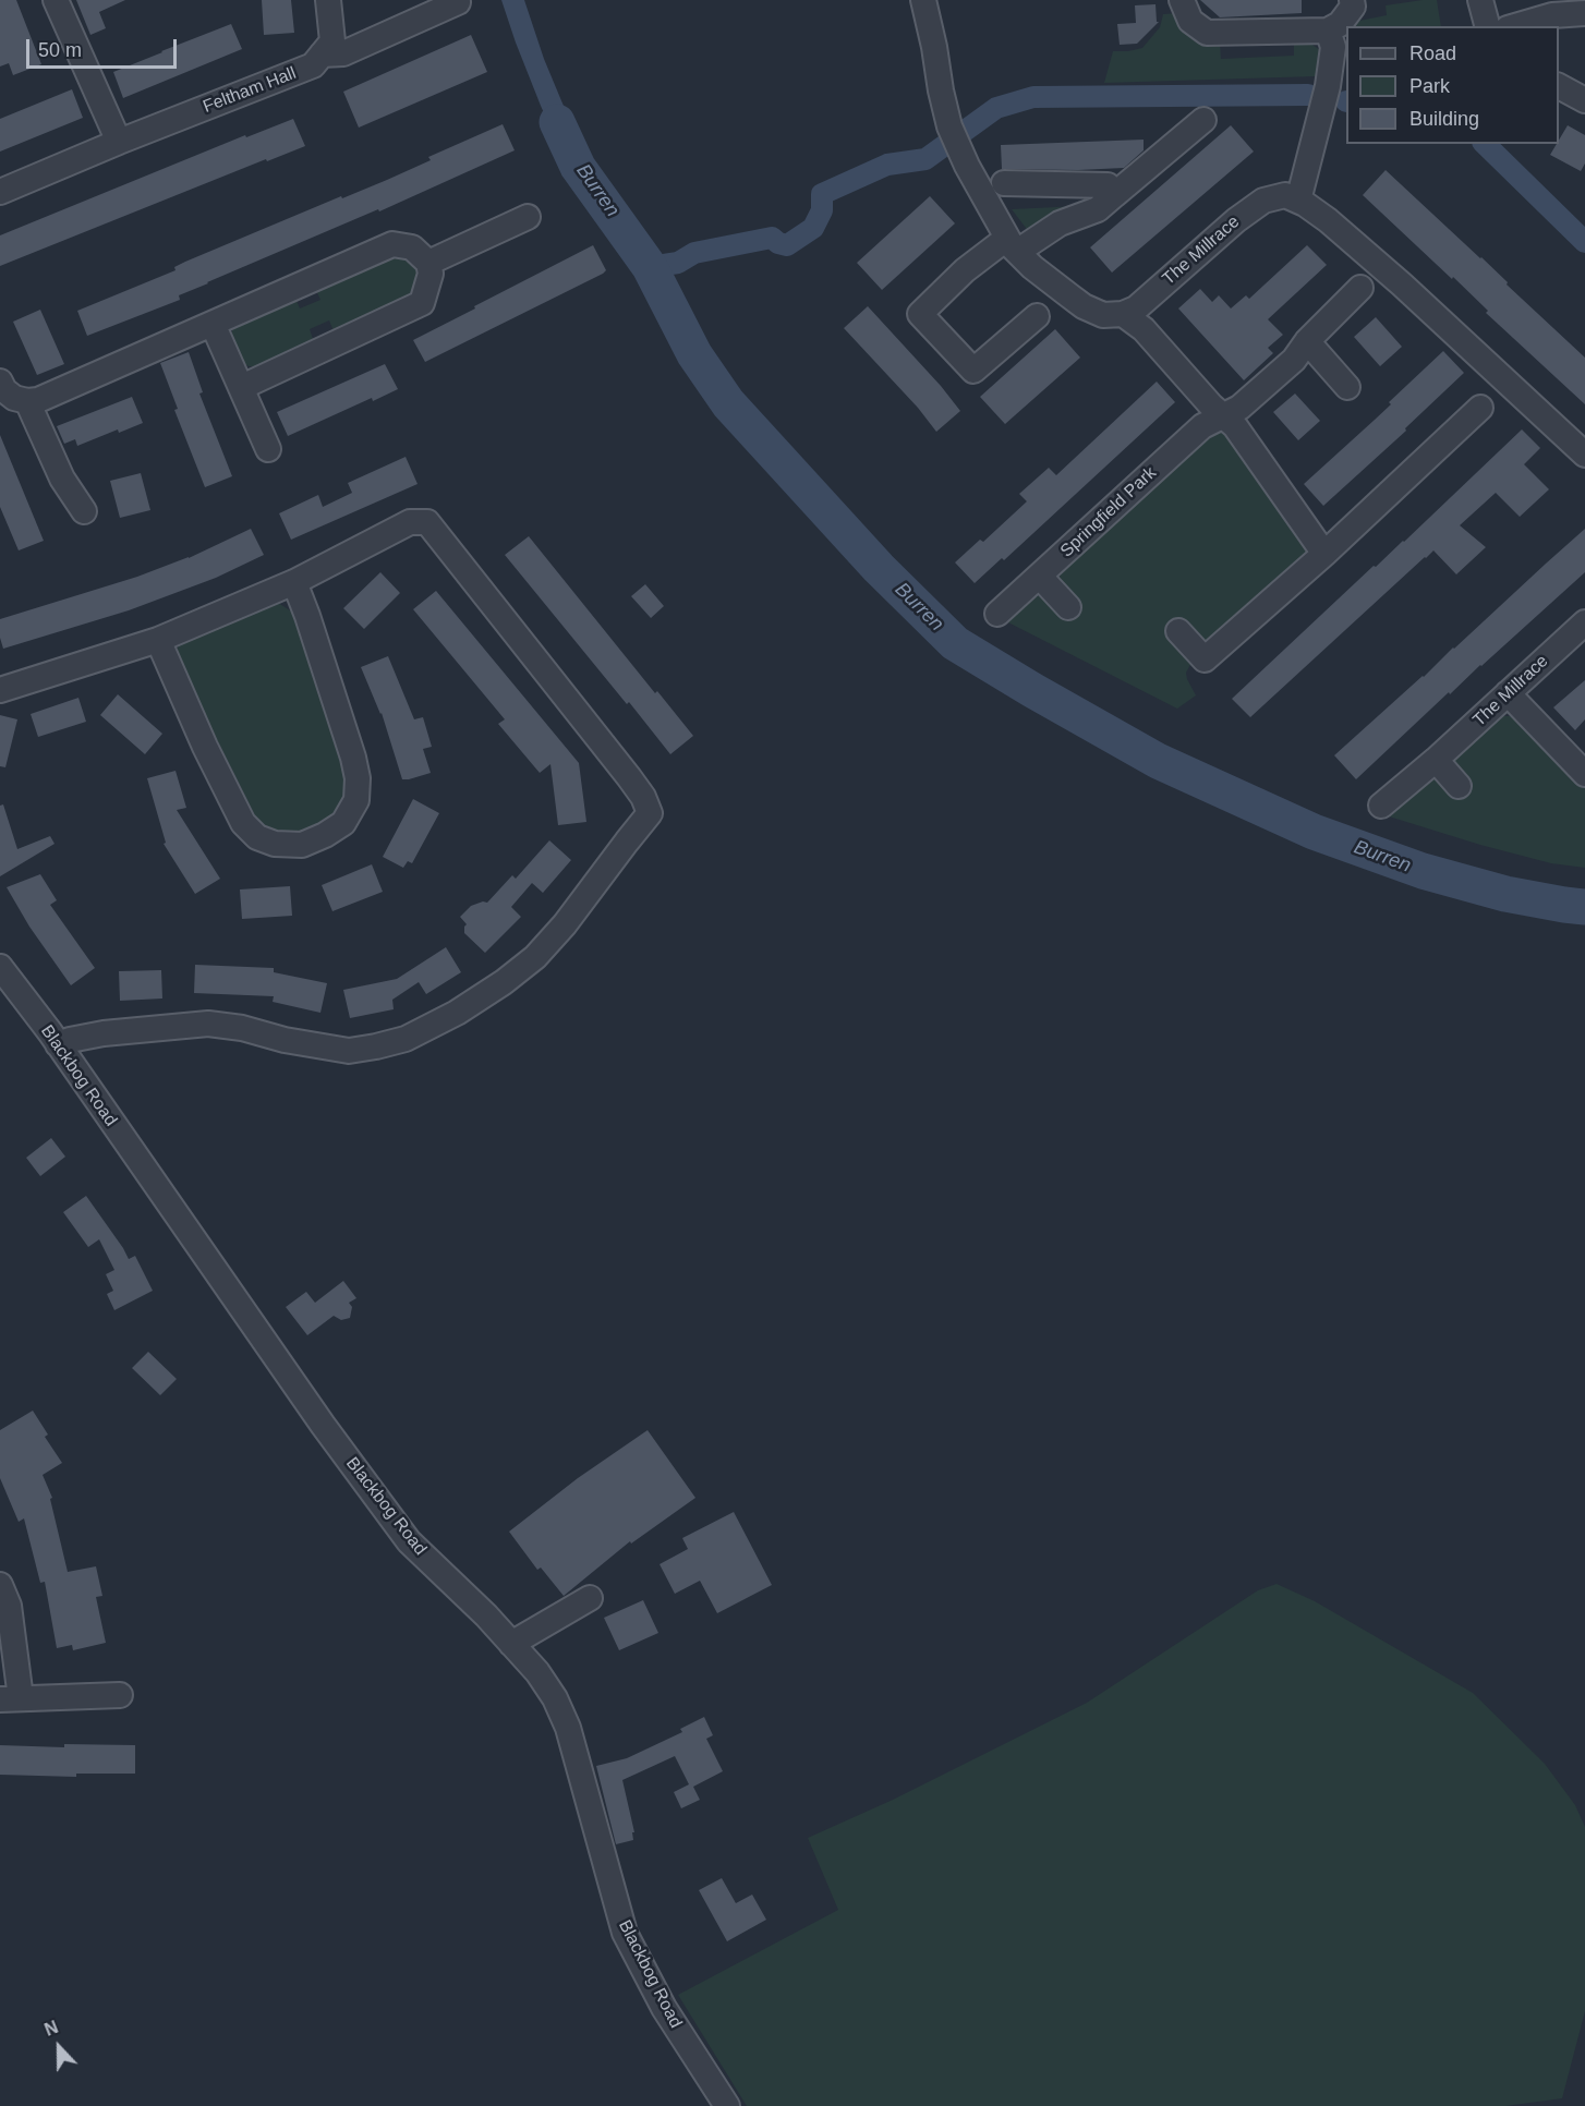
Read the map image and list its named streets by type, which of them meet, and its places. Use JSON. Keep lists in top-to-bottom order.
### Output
{
  "streets": {
    "street": [
      "Feltham Hall",
      "The Millrace",
      "Springfield Park",
      "Blackbog Road"
    ]
  },
  "water": ["Burren"],
  "legend": ["Road", "Park", "Building"],
  "scale_bar": "50 m",
  "north": "top"
}
